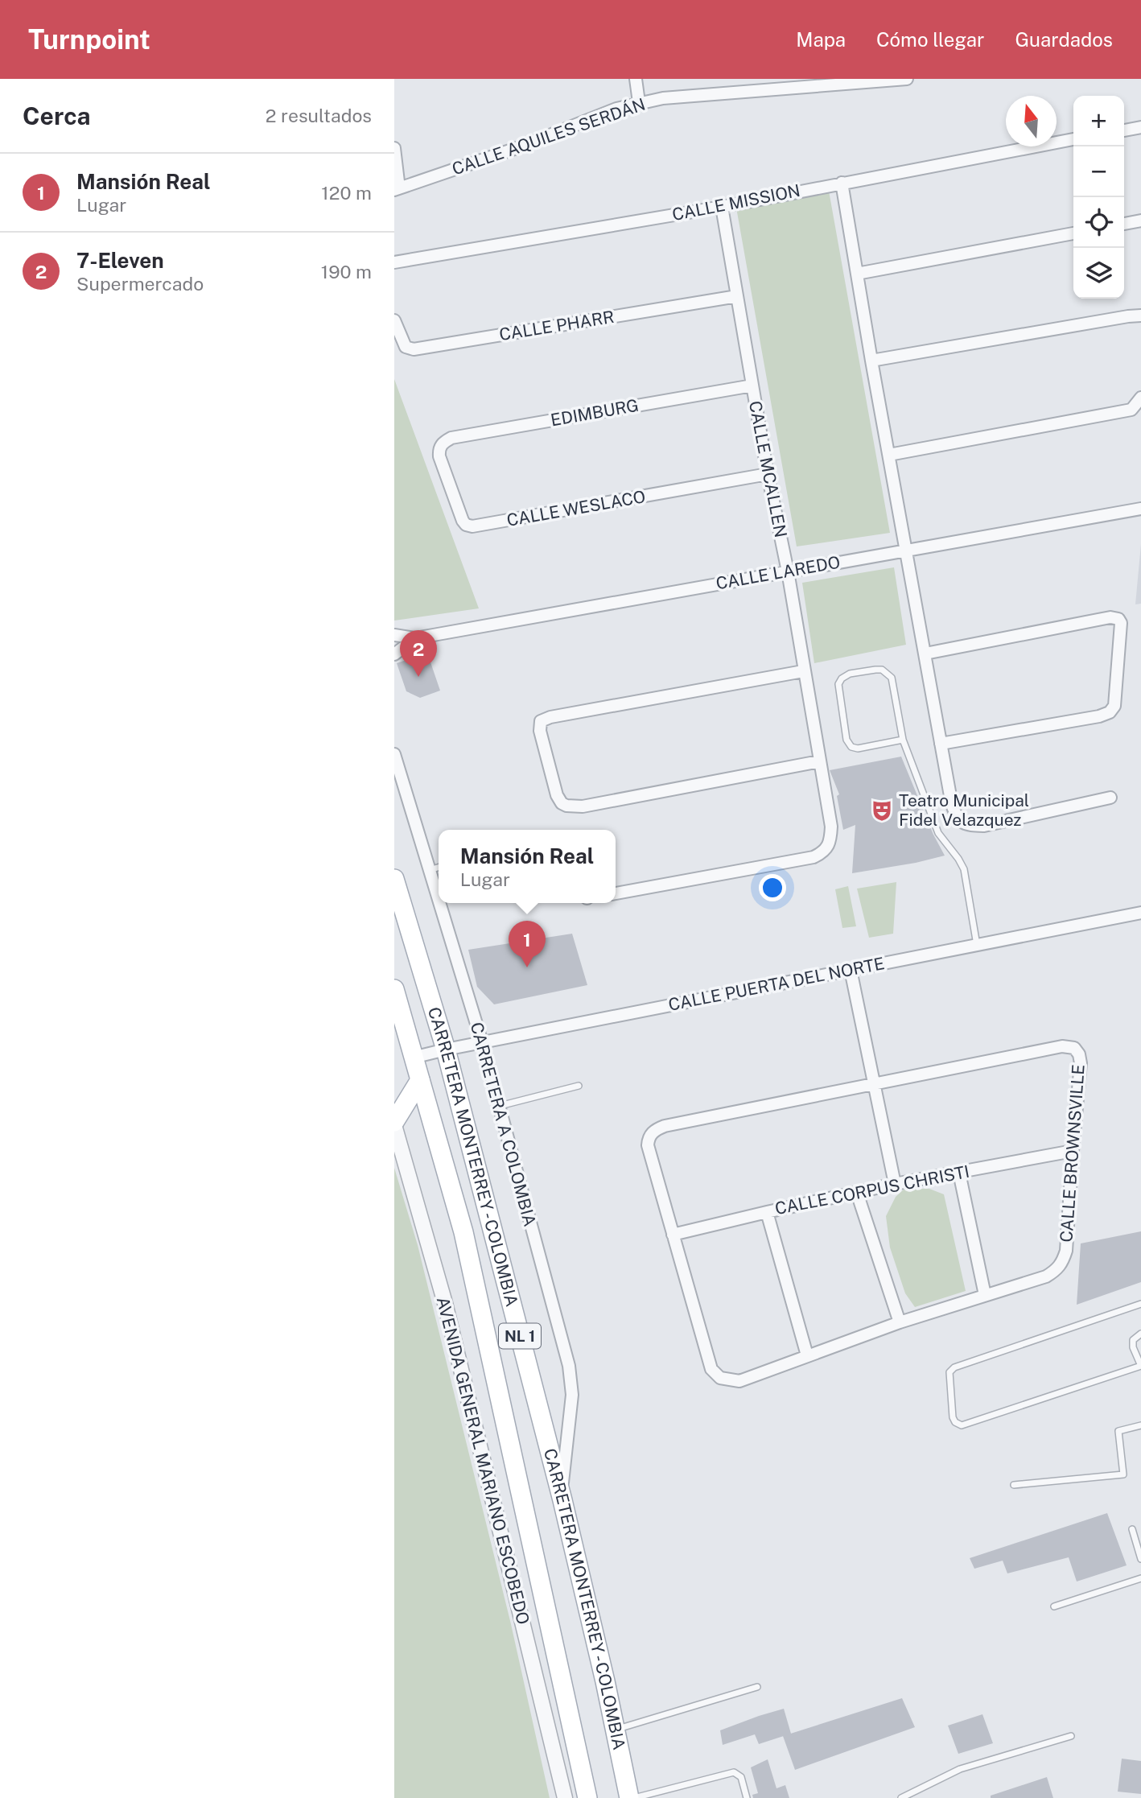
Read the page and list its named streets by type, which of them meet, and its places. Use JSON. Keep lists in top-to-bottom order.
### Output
{
  "streets": {
    "main road": ["CARRETERA MONTERREY - COLOMBIA", "NL 1"],
    "street": [
      "CALLE AQUILES SERDÁN",
      "CALLE MISSION",
      "CALLE PHARR",
      "EDIMBURG",
      "CALLE MCALLEN",
      "CALLE WESLACO",
      "CALLE LAREDO",
      "CALLE PUERTA DEL NORTE",
      "CARRETERA A COLOMBIA",
      "CALLE BROWNSVILLE",
      "CALLE CORPUS CHRISTI",
      "AVENIDA GENERAL MARIANO ESCOBEDO"
    ]
  },
  "crossings": [
    ["CALLE MISSION", "CALLE MCALLEN"],
    ["CALLE PHARR", "CALLE MCALLEN"],
    ["EDIMBURG", "CALLE MCALLEN"],
    ["EDIMBURG", "CALLE WESLACO"],
    ["CALLE MCALLEN", "CALLE WESLACO"],
    ["CALLE MCALLEN", "CALLE LAREDO"],
    ["CALLE PUERTA DEL NORTE", "CARRETERA A COLOMBIA"],
    ["CALLE PUERTA DEL NORTE", "CARRETERA MONTERREY - COLOMBIA"],
    ["CARRETERA A COLOMBIA", "CARRETERA MONTERREY - COLOMBIA"],
    ["CALLE BROWNSVILLE", "CALLE CORPUS CHRISTI"]
  ],
  "places": {
    "theatre": ["Teatro Municipal Fidel Velazquez"]
  },
  "north": "top",
  "page": {
    "header": "Turnpoint",
    "nav": ["Mapa", "Cómo llegar", "Guardados"],
    "heading": ["Cerca", "2 resultados"],
    "map_buttons": ["+", "−"],
    "list": [
      {
        "mark": "1",
        "name": "Mansión Real",
        "note": "Lugar",
        "value": "120 m"
      },
      {
        "mark": "2",
        "name": "7-Eleven",
        "note": "Supermercado",
        "value": "190 m"
      }
    ],
    "pins": ["2", "1"],
    "popup": ["Mansión Real", "Lugar"]
  }
}
